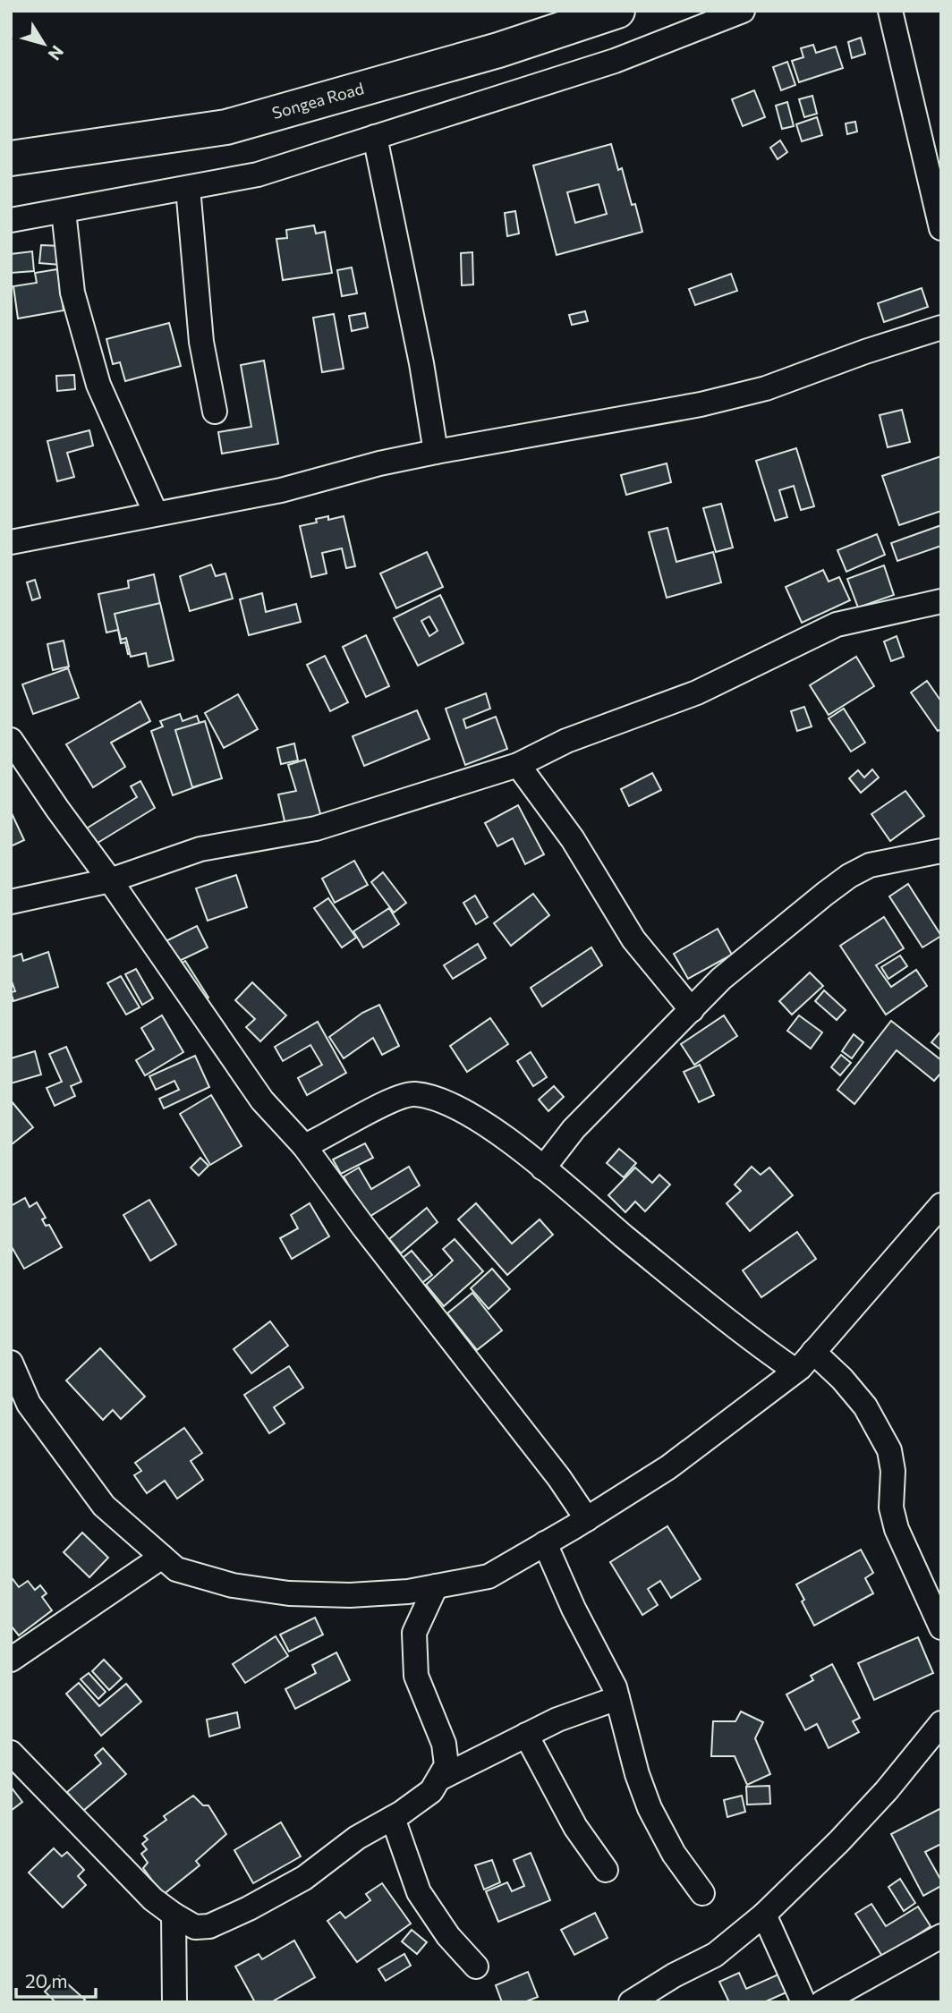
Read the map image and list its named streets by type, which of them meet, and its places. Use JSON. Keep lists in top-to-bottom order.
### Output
{
  "streets": {
    "highway": ["Songea Road"]
  },
  "scale_bar": "20 m",
  "north": "bottom right"
}
